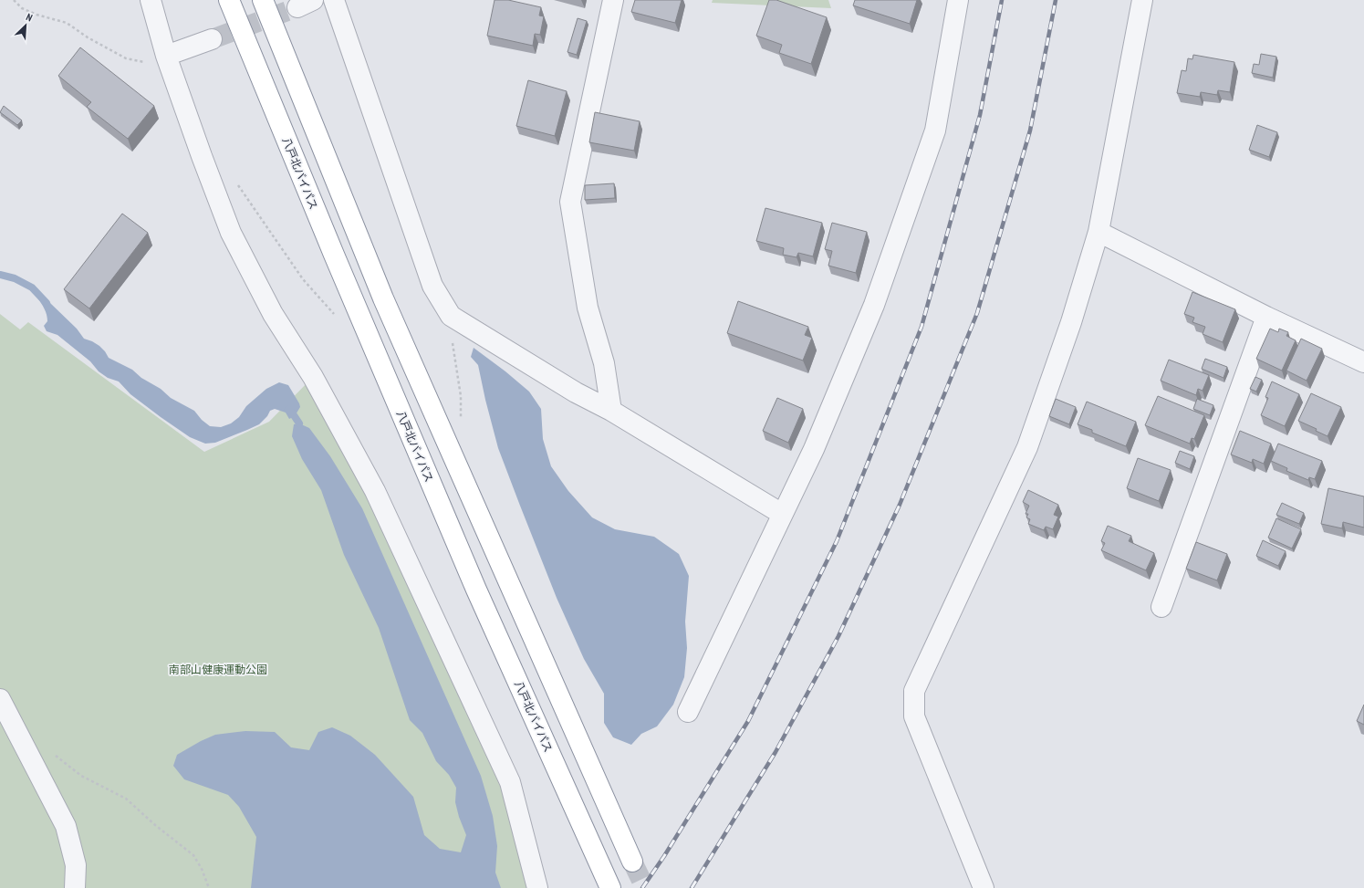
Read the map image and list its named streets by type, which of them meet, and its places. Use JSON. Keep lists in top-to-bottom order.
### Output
{
  "streets": {
    "highway": ["八戸北バイパス"]
  },
  "parks": ["南部山健康運動公園"],
  "north": "top right"
}
